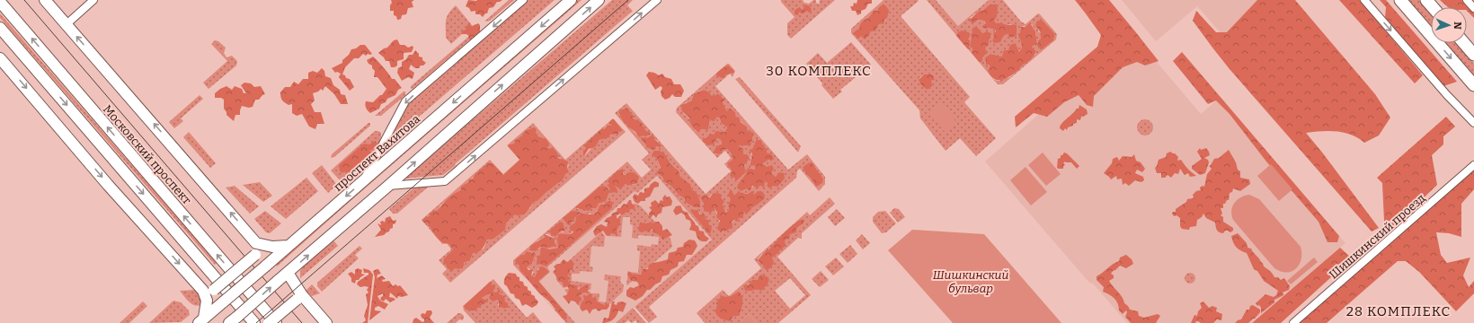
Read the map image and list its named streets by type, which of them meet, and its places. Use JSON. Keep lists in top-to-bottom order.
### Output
{
  "streets": {
    "main road": ["проспект Вахитова", "Московский проспект"],
    "street": ["Шишкинский проезд"]
  },
  "districts": ["30 КОМПЛЕКС", "28 КОМПЛЕКС"],
  "parks": ["Шишкинский бульвар"],
  "north": "right"
}
